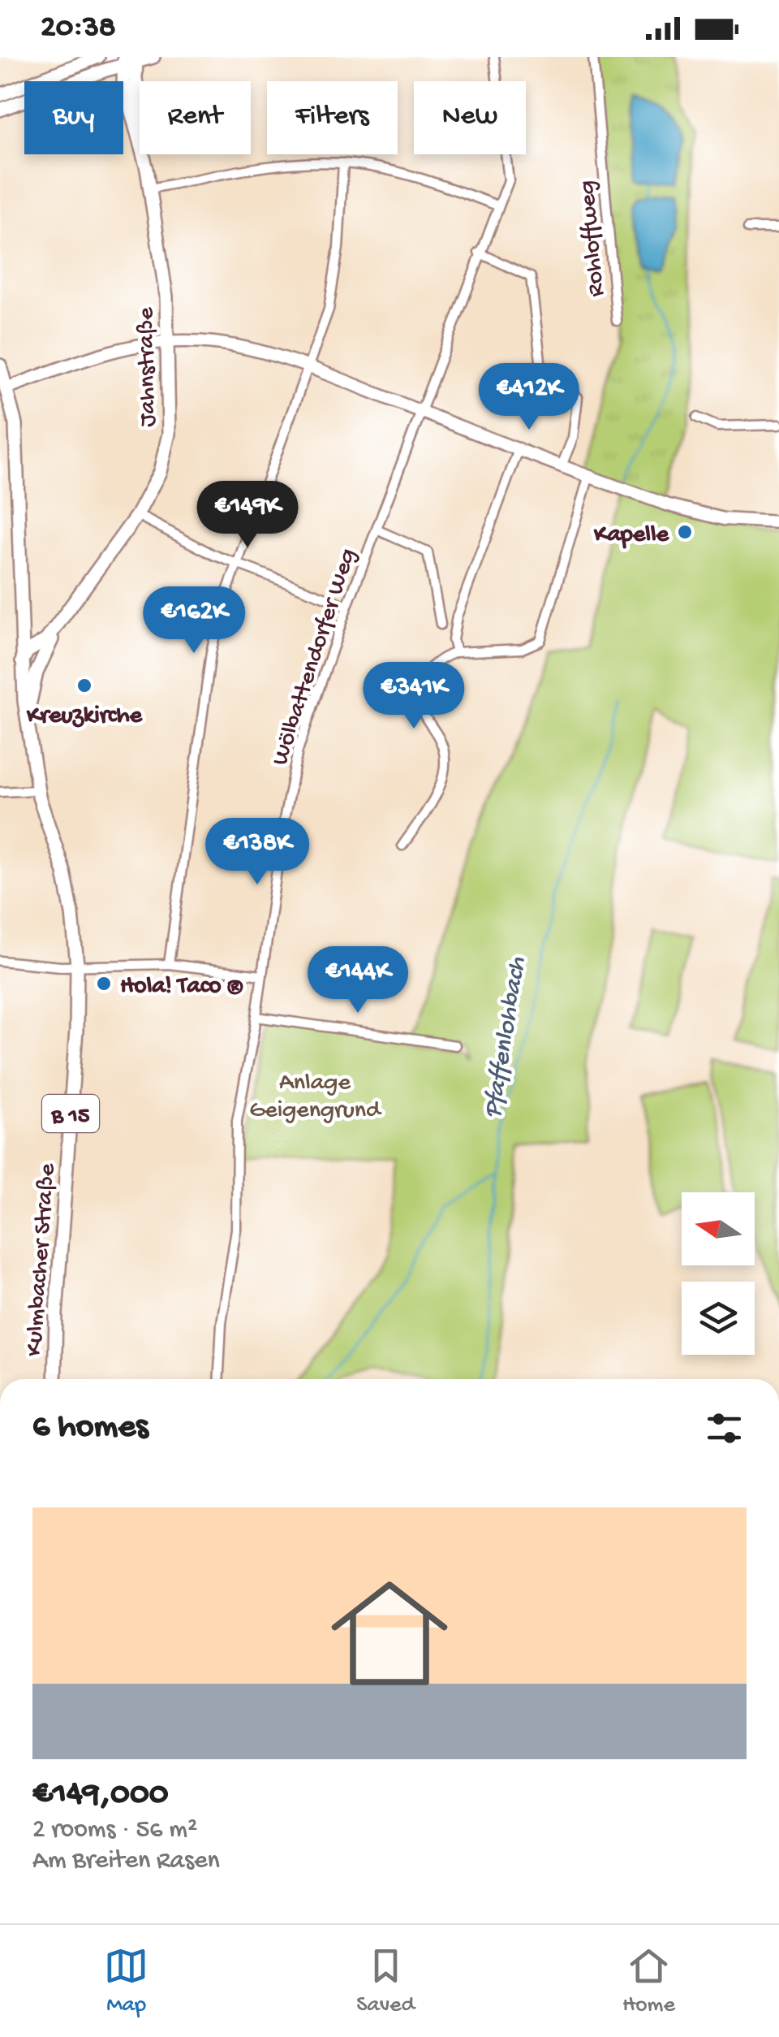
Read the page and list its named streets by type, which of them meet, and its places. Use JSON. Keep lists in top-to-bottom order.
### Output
{
  "streets": {
    "main road": ["Jahnstraße", "B 15", "Kulmbacher Straße"],
    "street": ["Rohloffweg", "Wölbattendorfer Weg"]
  },
  "crossings": [
    ["Jahnstraße", "B 15"],
    ["Jahnstraße", "Kulmbacher Straße"],
    ["B 15", "Kulmbacher Straße"]
  ],
  "water": ["Pfaffenlohbach"],
  "parks": ["Anlage Geigengrund"],
  "places": ["Kapelle", "Kreuzkirche", "Hola! Taco ®"],
  "north": "left",
  "page": {
    "status": "20:38",
    "chip": [
      "Buy",
      "Rent",
      "Filters",
      "New"
    ],
    "price": [
      "€412K",
      "€149K",
      "€162K",
      "€341K",
      "€138K",
      "€144K"
    ],
    "heading": "6 homes",
    "list": [
      {
        "name": "€149,000",
        "note": "2 rooms · 56 m² · Am Breiten Rasen"
      }
    ],
    "tabs": ["Map", "Saved", "Home"]
  }
}
